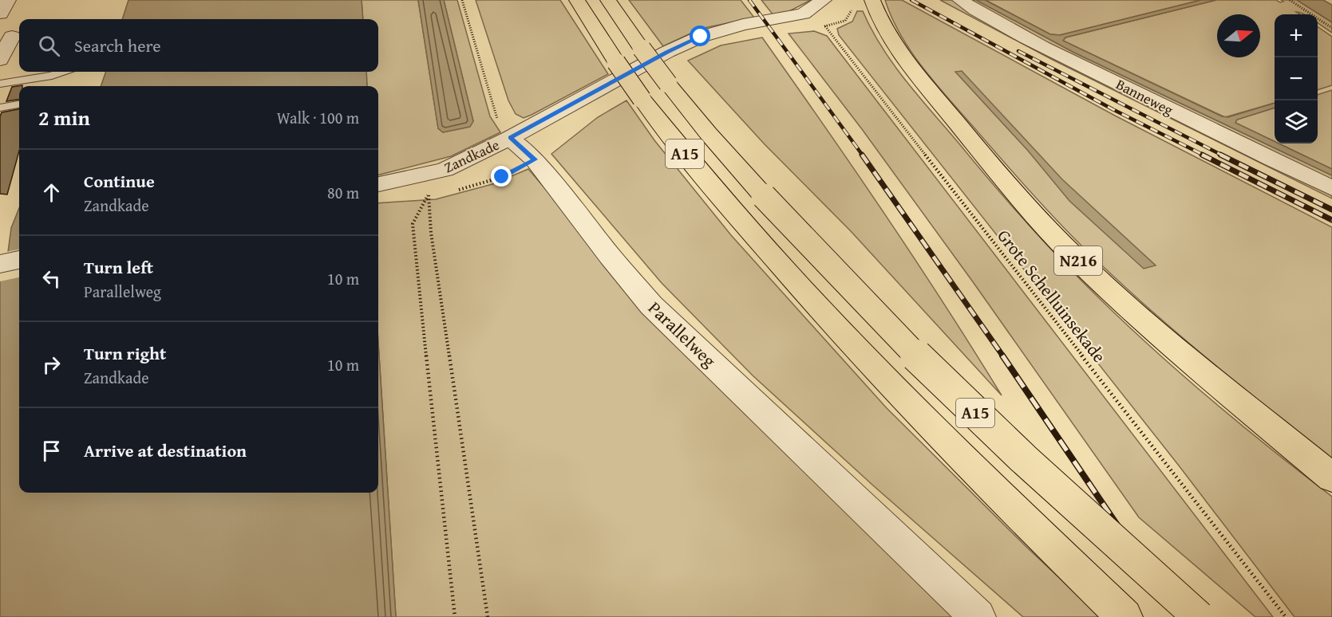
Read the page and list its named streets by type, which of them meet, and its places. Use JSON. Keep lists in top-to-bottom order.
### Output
{
  "streets": {
    "main road": ["A15", "N216"],
    "street": ["Banneweg", "Zandkade", "Parallelweg"],
    "path": ["Grote Schelluinsekade"]
  },
  "crossings": [
    ["Zandkade", "Parallelweg"],
    ["N216", "Grote Schelluinsekade"]
  ],
  "north": "right",
  "page": {
    "map_buttons": ["+", "−"],
    "search": "Search here",
    "heading": ["2 min", "Walk · 100 m"],
    "list": [
      ["Continue", "Zandkade", "80 m"],
      ["Turn left", "Parallelweg", "10 m"],
      ["Turn right", "Zandkade", "10 m"],
      "Arrive at destination"
    ]
  }
}
